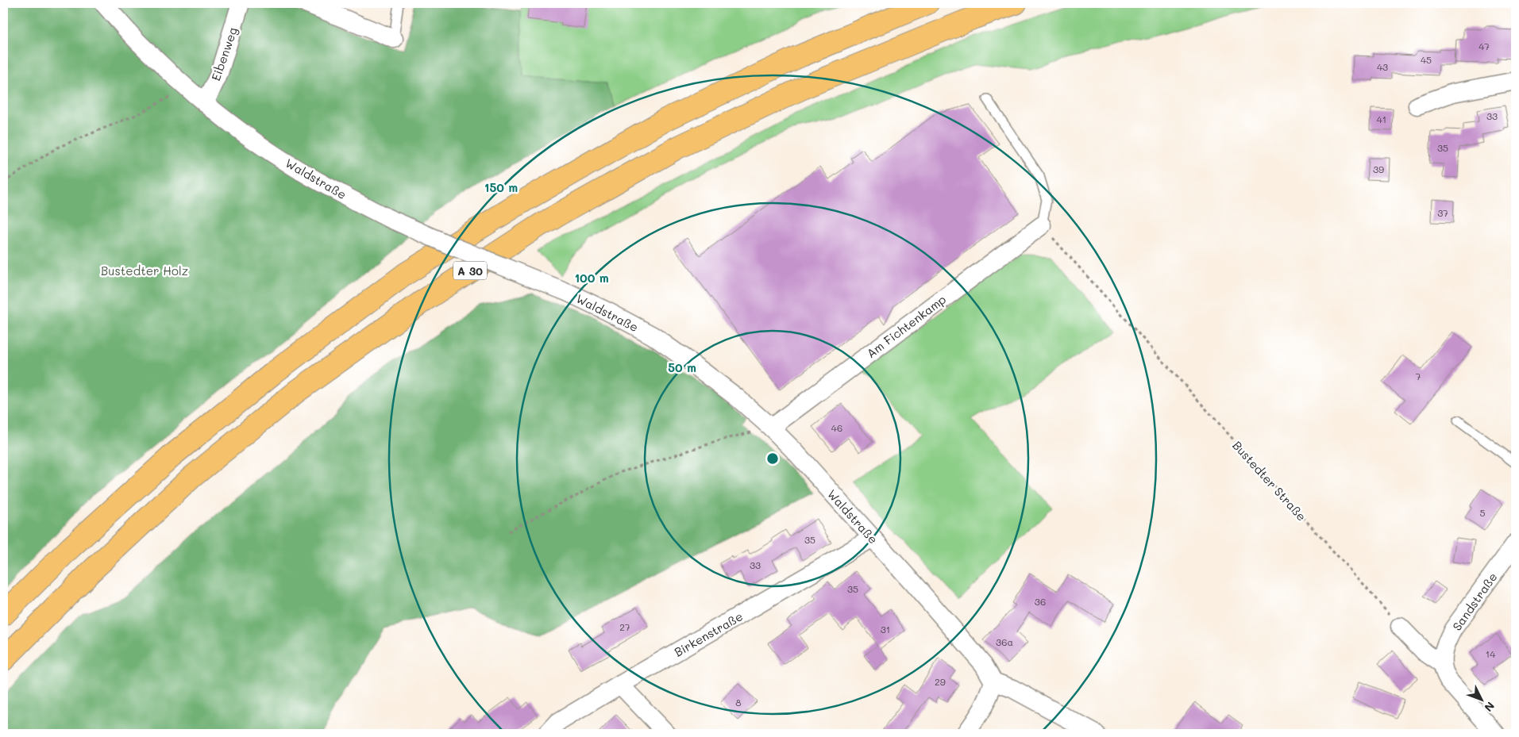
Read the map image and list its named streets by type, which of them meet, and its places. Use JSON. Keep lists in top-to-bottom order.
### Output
{
  "streets": {
    "highway": ["A 30"],
    "street": [
      "Eibenweg",
      "Waldstraße",
      "Am Fichtenkamp",
      "Sandstraße",
      "Birkenstraße"
    ],
    "path": ["Bustedter Straße"]
  },
  "crossings": [
    ["Eibenweg", "Waldstraße"],
    ["Waldstraße", "Am Fichtenkamp"],
    ["Waldstraße", "Birkenstraße"],
    ["Am Fichtenkamp", "Bustedter Straße"]
  ],
  "parks": ["Bustedter Holz"],
  "house_numbers": [
    "47",
    "45",
    "43",
    "33",
    "41",
    "35",
    "39",
    "37",
    "7",
    "46",
    "5",
    "35",
    "33",
    "35",
    "36",
    "27",
    "31",
    "36a",
    "14",
    "29",
    "8"
  ],
  "north": "bottom right",
  "rings": ["150 m", "100 m", "50 m"]
}
